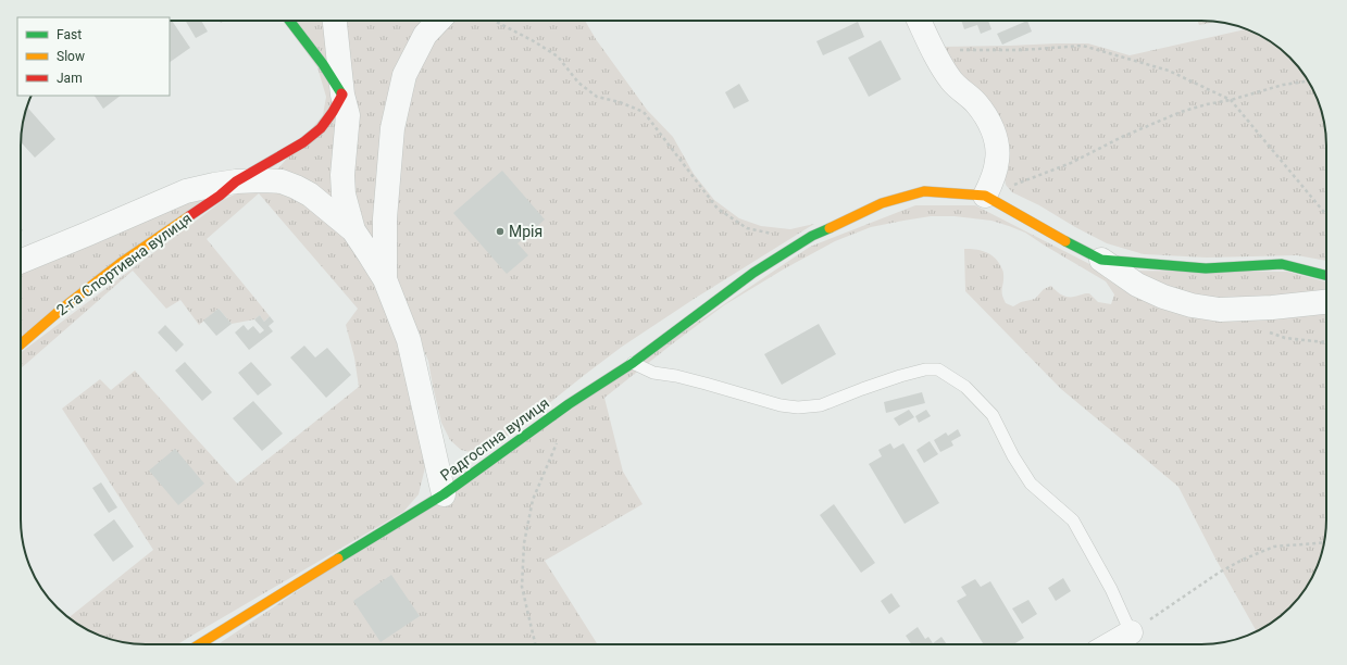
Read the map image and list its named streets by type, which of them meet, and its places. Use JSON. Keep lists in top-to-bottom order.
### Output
{
  "streets": {
    "street": ["2-га Спортивна вулиця", "Радгоспна вулиця"]
  },
  "places": ["Мрія"],
  "legend": ["Fast", "Slow", "Jam"]
}
